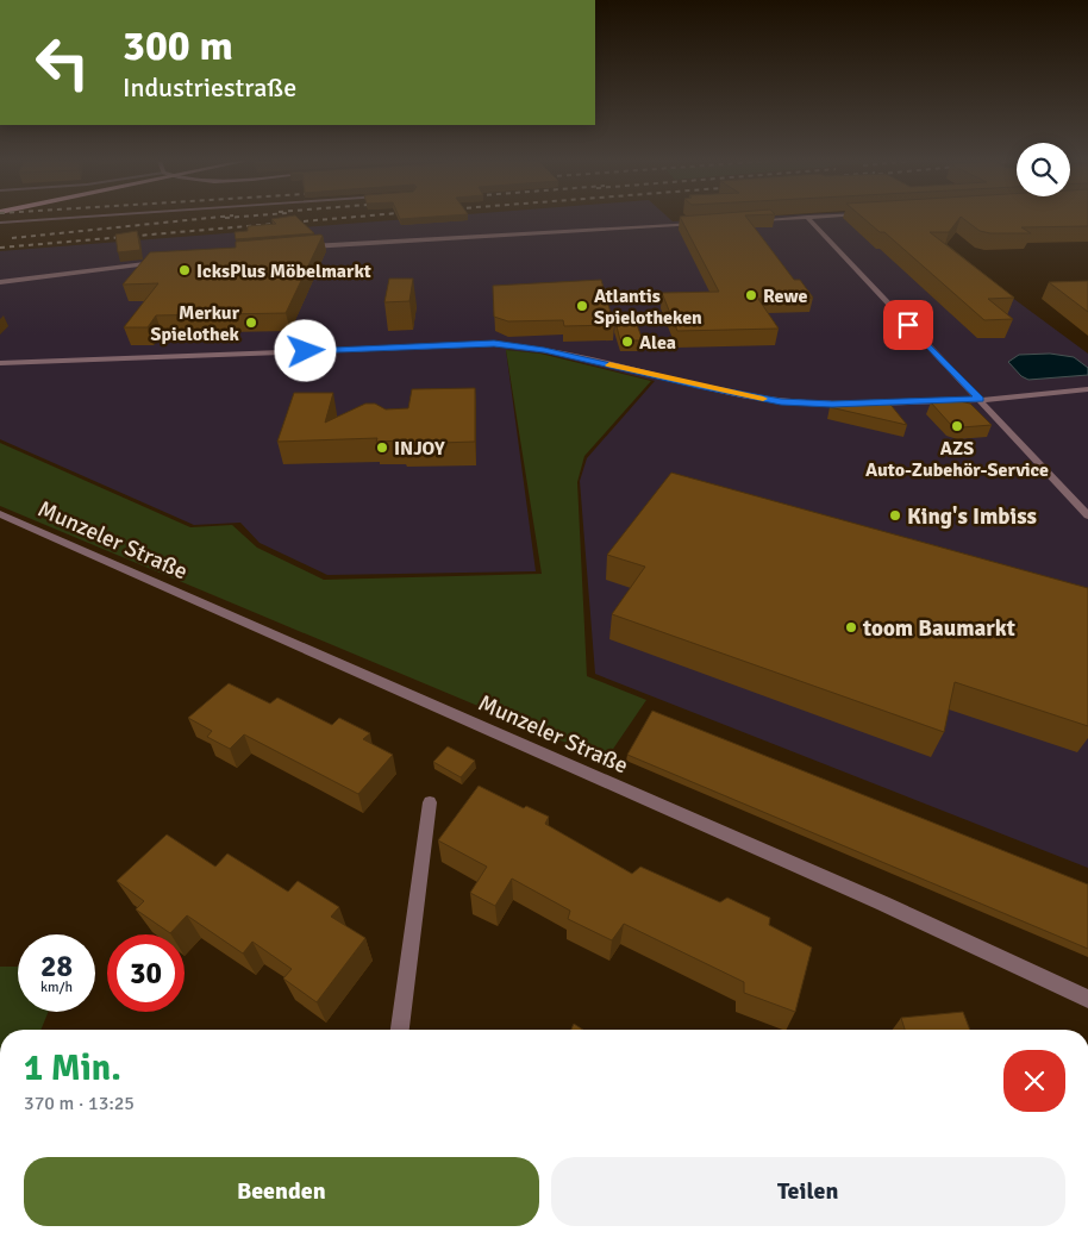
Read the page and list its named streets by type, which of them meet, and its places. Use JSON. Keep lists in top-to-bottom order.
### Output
{
  "streets": {
    "street": ["Munzeler Straße"]
  },
  "places": [
    "IcksPlus Möbelmarkt",
    "Rewe",
    "Atlantis Spielotheken",
    "Merkur Spielothek",
    "Alea",
    "AZS Auto-Zubehör-Service",
    "INJOY",
    "King's Imbiss",
    "toom Baumarkt"
  ],
  "page": {
    "turn": ["300 m", "Industriestraße"],
    "speed": "28 km/h",
    "limit": "30",
    "heading": ["1 Min.", "370 m · 13:25"],
    "buttons": ["Beenden", "Teilen"]
  }
}
